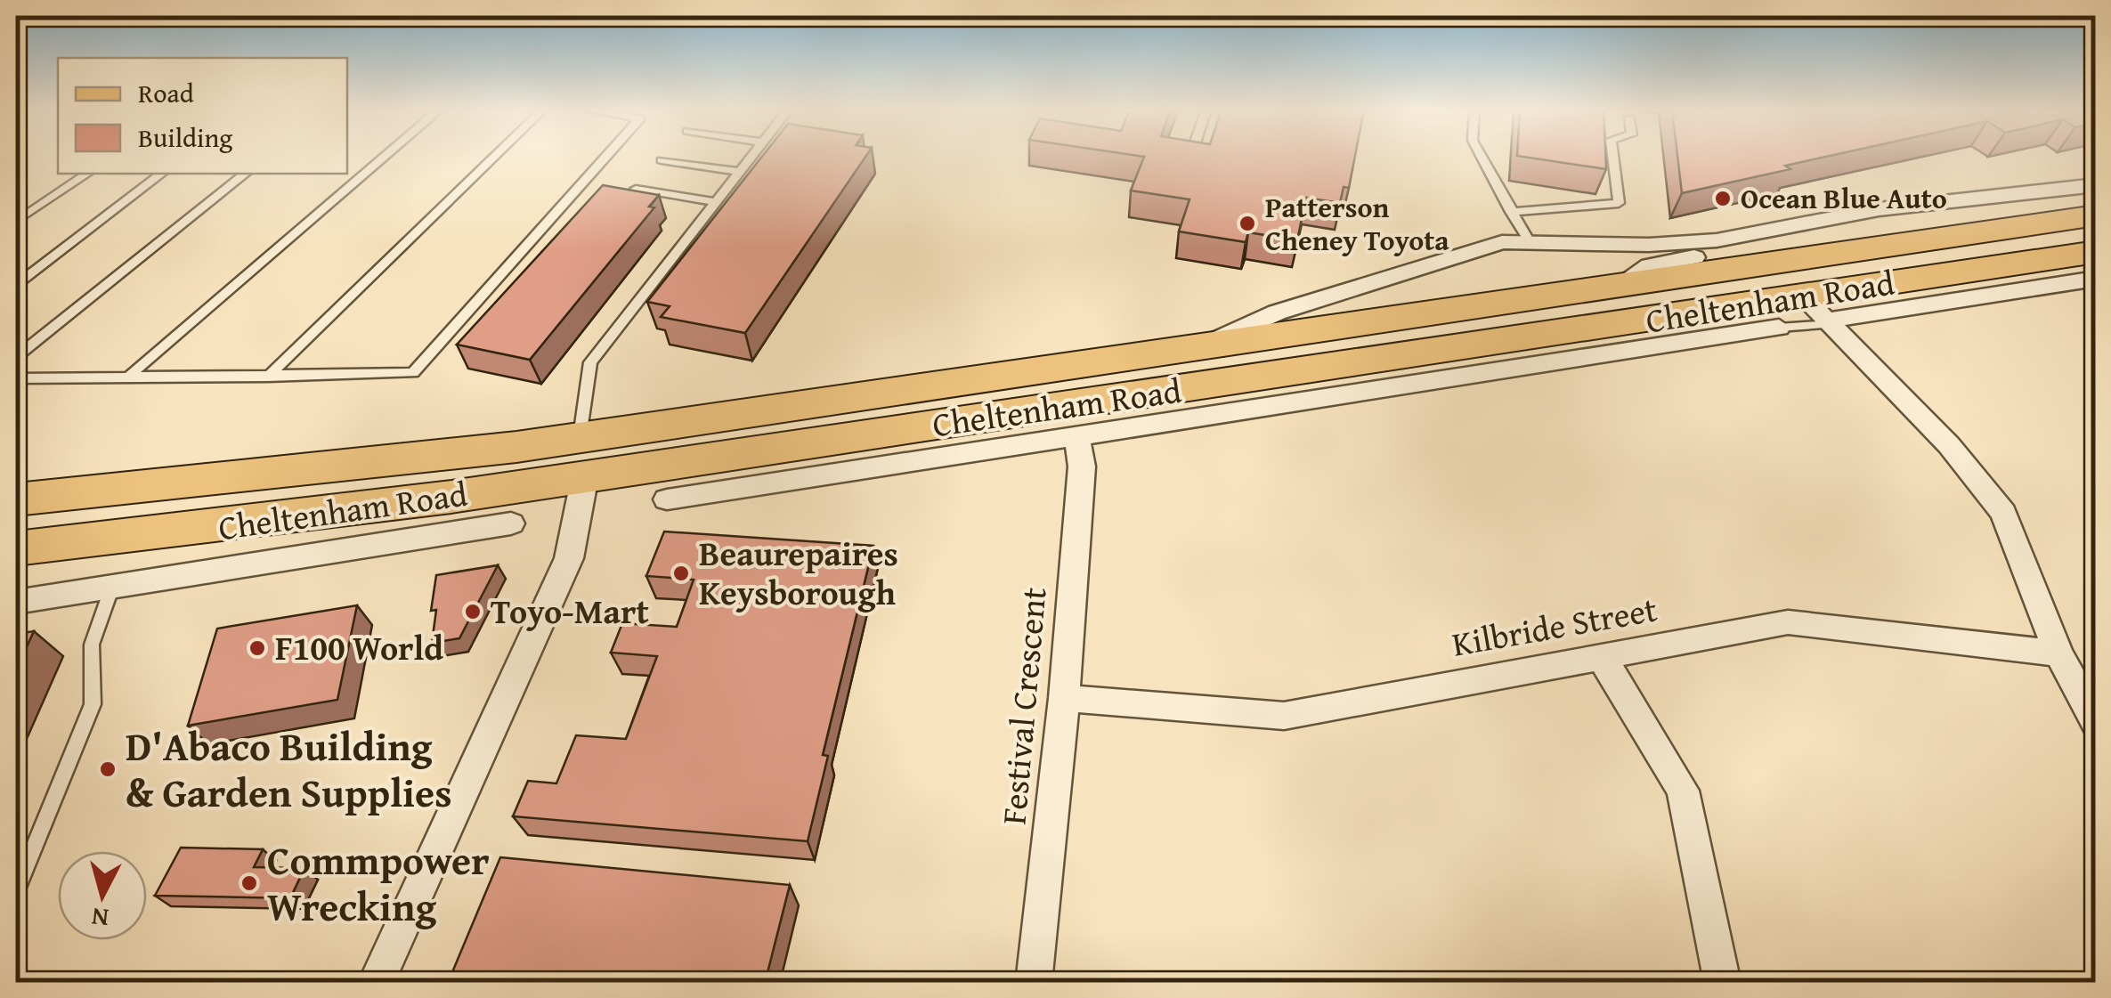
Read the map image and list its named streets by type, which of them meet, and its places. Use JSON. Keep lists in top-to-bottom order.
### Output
{
  "streets": {
    "main road": ["Cheltenham Road"],
    "street": ["Kilbride Street", "Festival Crescent"]
  },
  "crossings": [
    ["Cheltenham Road", "Festival Crescent"],
    ["Kilbride Street", "Festival Crescent"]
  ],
  "places": [
    "Ocean Blue Auto",
    "Patterson Cheney Toyota",
    "Beaurepaires Keysborough",
    "Toyo-Mart",
    "F100 World",
    "D'Abaco Building & Garden Supplies",
    "Commpower Wrecking"
  ],
  "legend": ["Road", "Building"],
  "north": "bottom"
}
